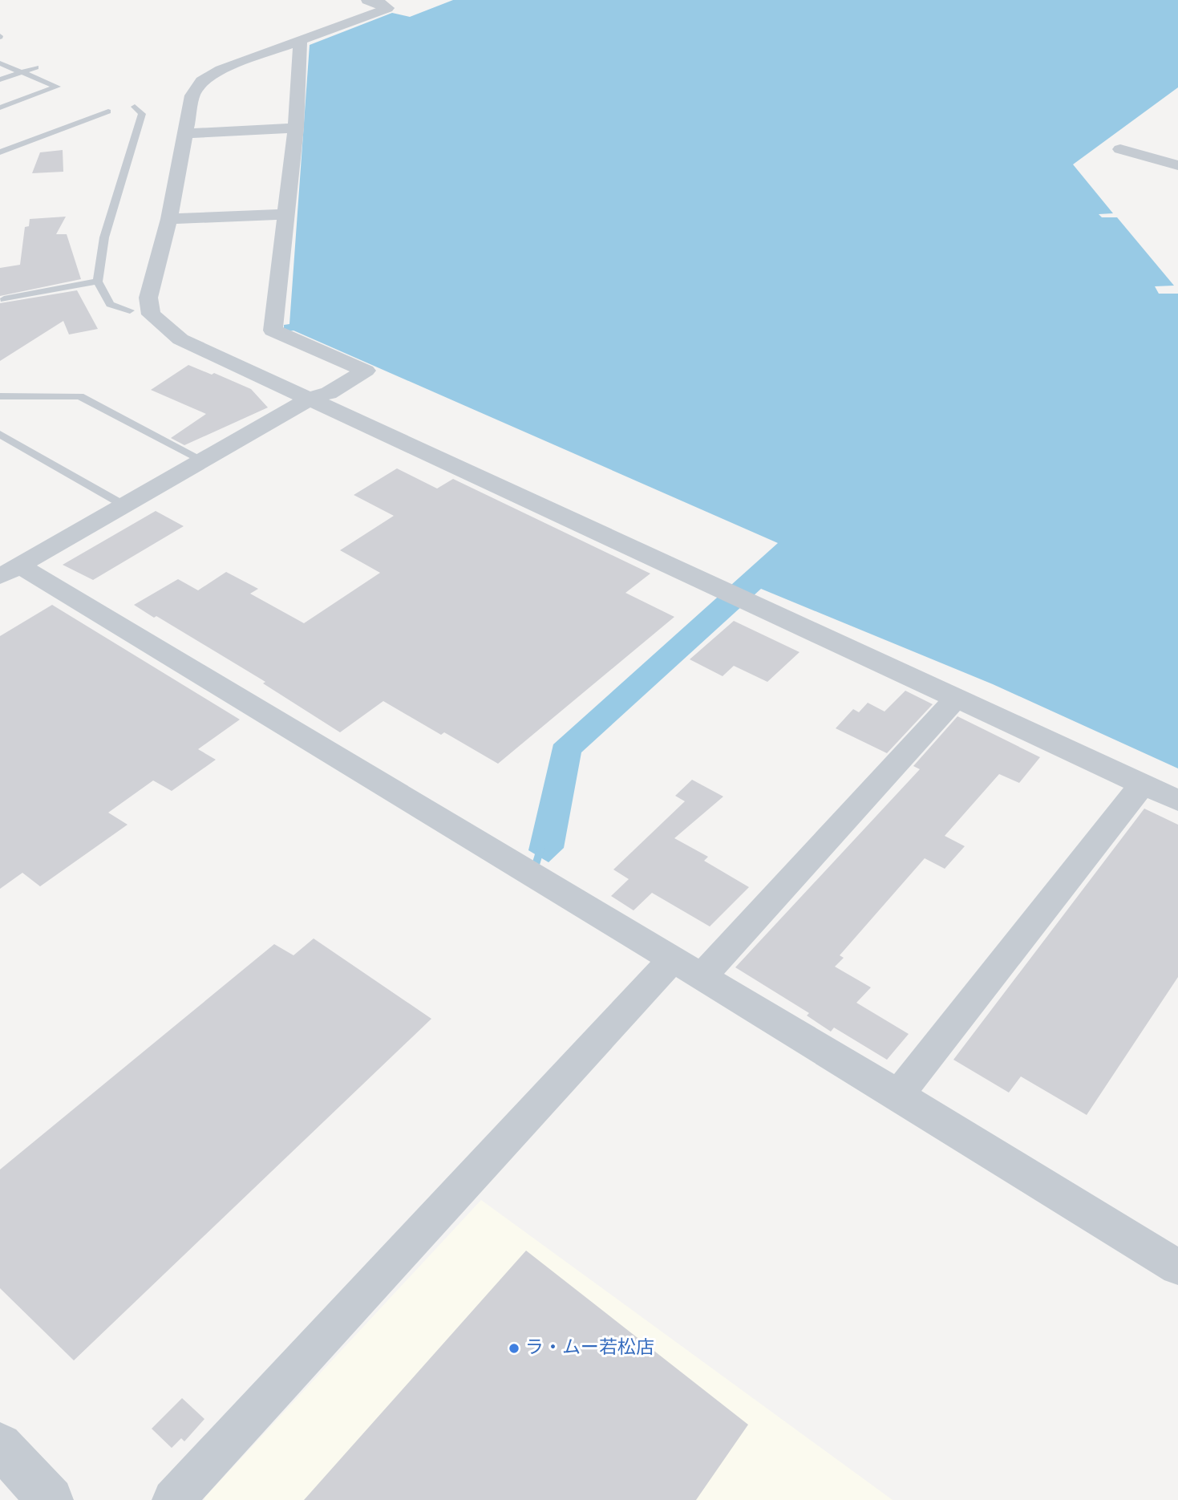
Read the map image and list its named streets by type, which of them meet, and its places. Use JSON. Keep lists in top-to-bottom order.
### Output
{
  "places": ["ラ・ムー若松店"]
}
